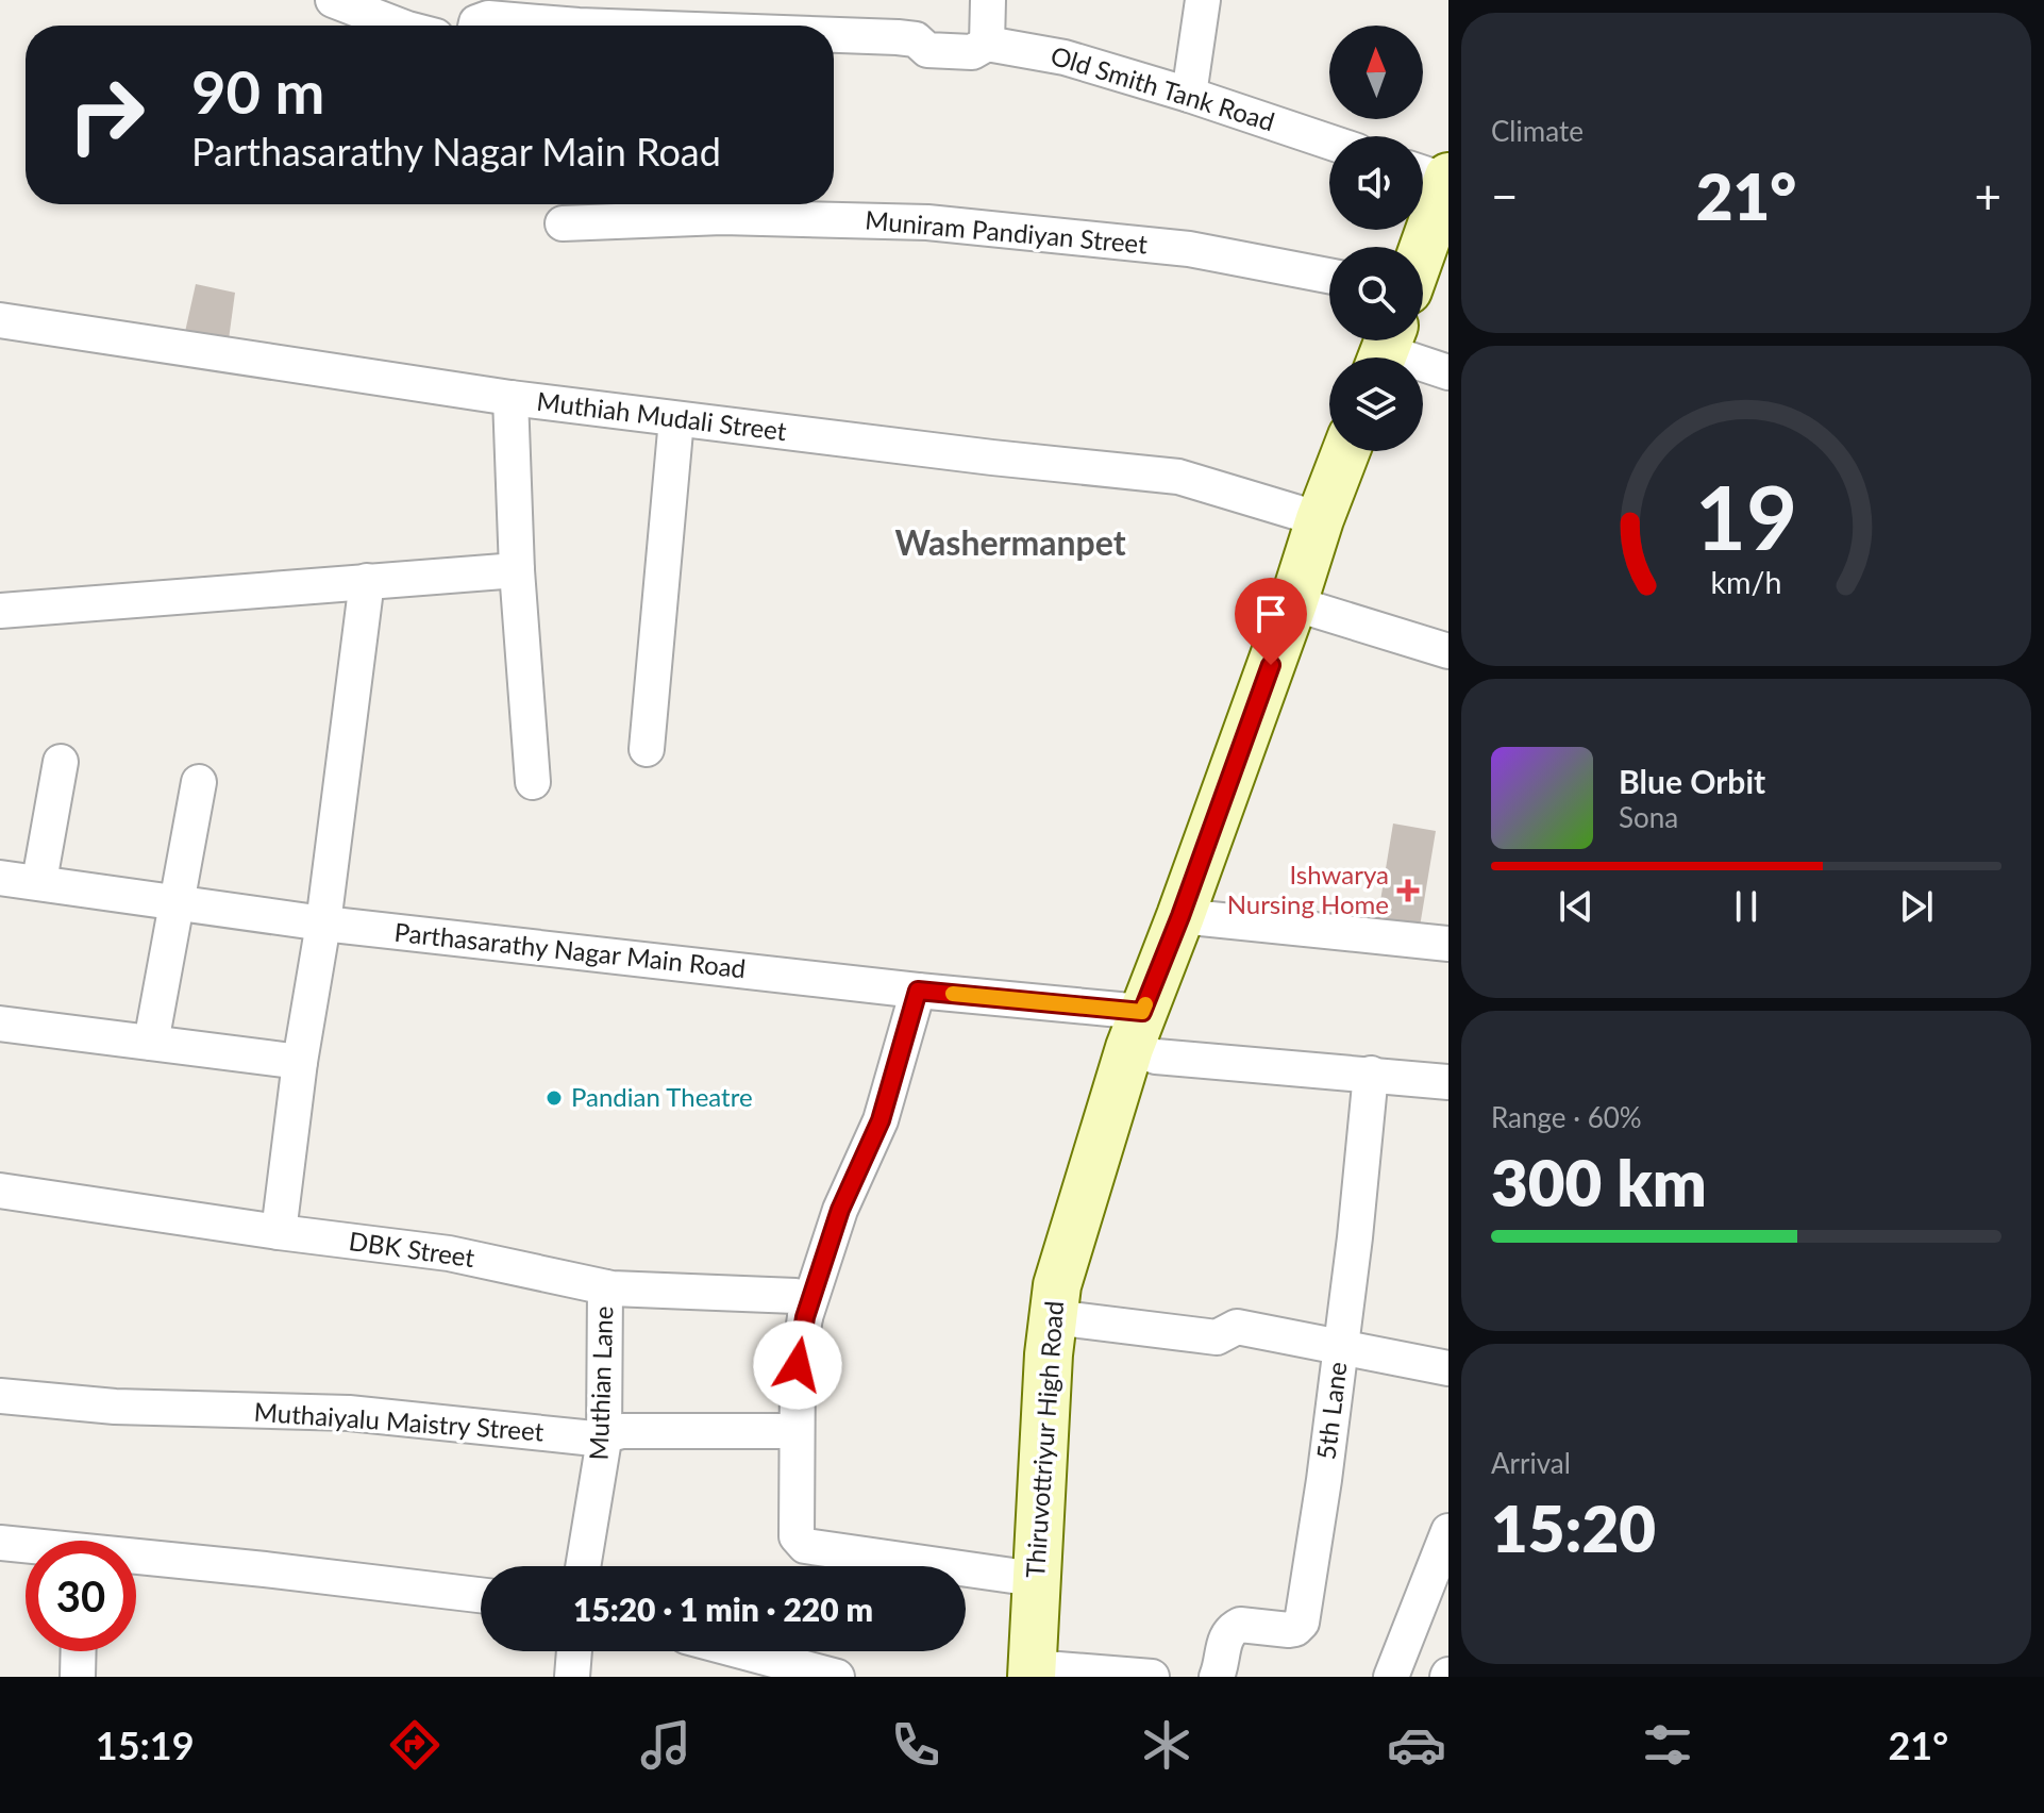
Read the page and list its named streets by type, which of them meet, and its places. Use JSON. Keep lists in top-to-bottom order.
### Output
{
  "streets": {
    "main road": ["Thiruvottriyur High Road"],
    "street": [
      "Old Smith Tank Road",
      "Muniram Pandiyan Street",
      "Muthiah Mudali Street",
      "Parthasarathy Nagar Main Road",
      "DBK Street",
      "Muthian Lane",
      "5th Lane",
      "Muthaiyalu Maistry Street"
    ]
  },
  "crossings": [
    ["Muthiah Mudali Street", "Thiruvottriyur High Road"],
    ["Parthasarathy Nagar Main Road", "5th Lane"],
    ["Parthasarathy Nagar Main Road", "Thiruvottriyur High Road"],
    ["DBK Street", "Muthian Lane"],
    ["Muthian Lane", "Muthaiyalu Maistry Street"]
  ],
  "districts": ["Washermanpet"],
  "places": {
    "health": ["Ishwarya Nursing Home"],
    "other": ["Pandian Theatre"]
  },
  "north": "top",
  "page": {
    "tile": [
      "Climate",
      ["Range · 60%", "300 km"],
      ["Arrival", "15:20"]
    ],
    "turn": ["90 m", "Parthasarathy Nagar Main Road"],
    "heat": ["−", "21°", "+"],
    "song": ["Blue Orbit", "Sona"],
    "limit": "30",
    "trip": "15:20 · 1 min · 220 m",
    "tabs": ["15:19", "21°"],
    "gauge": ["19", "km/h"]
  }
}
